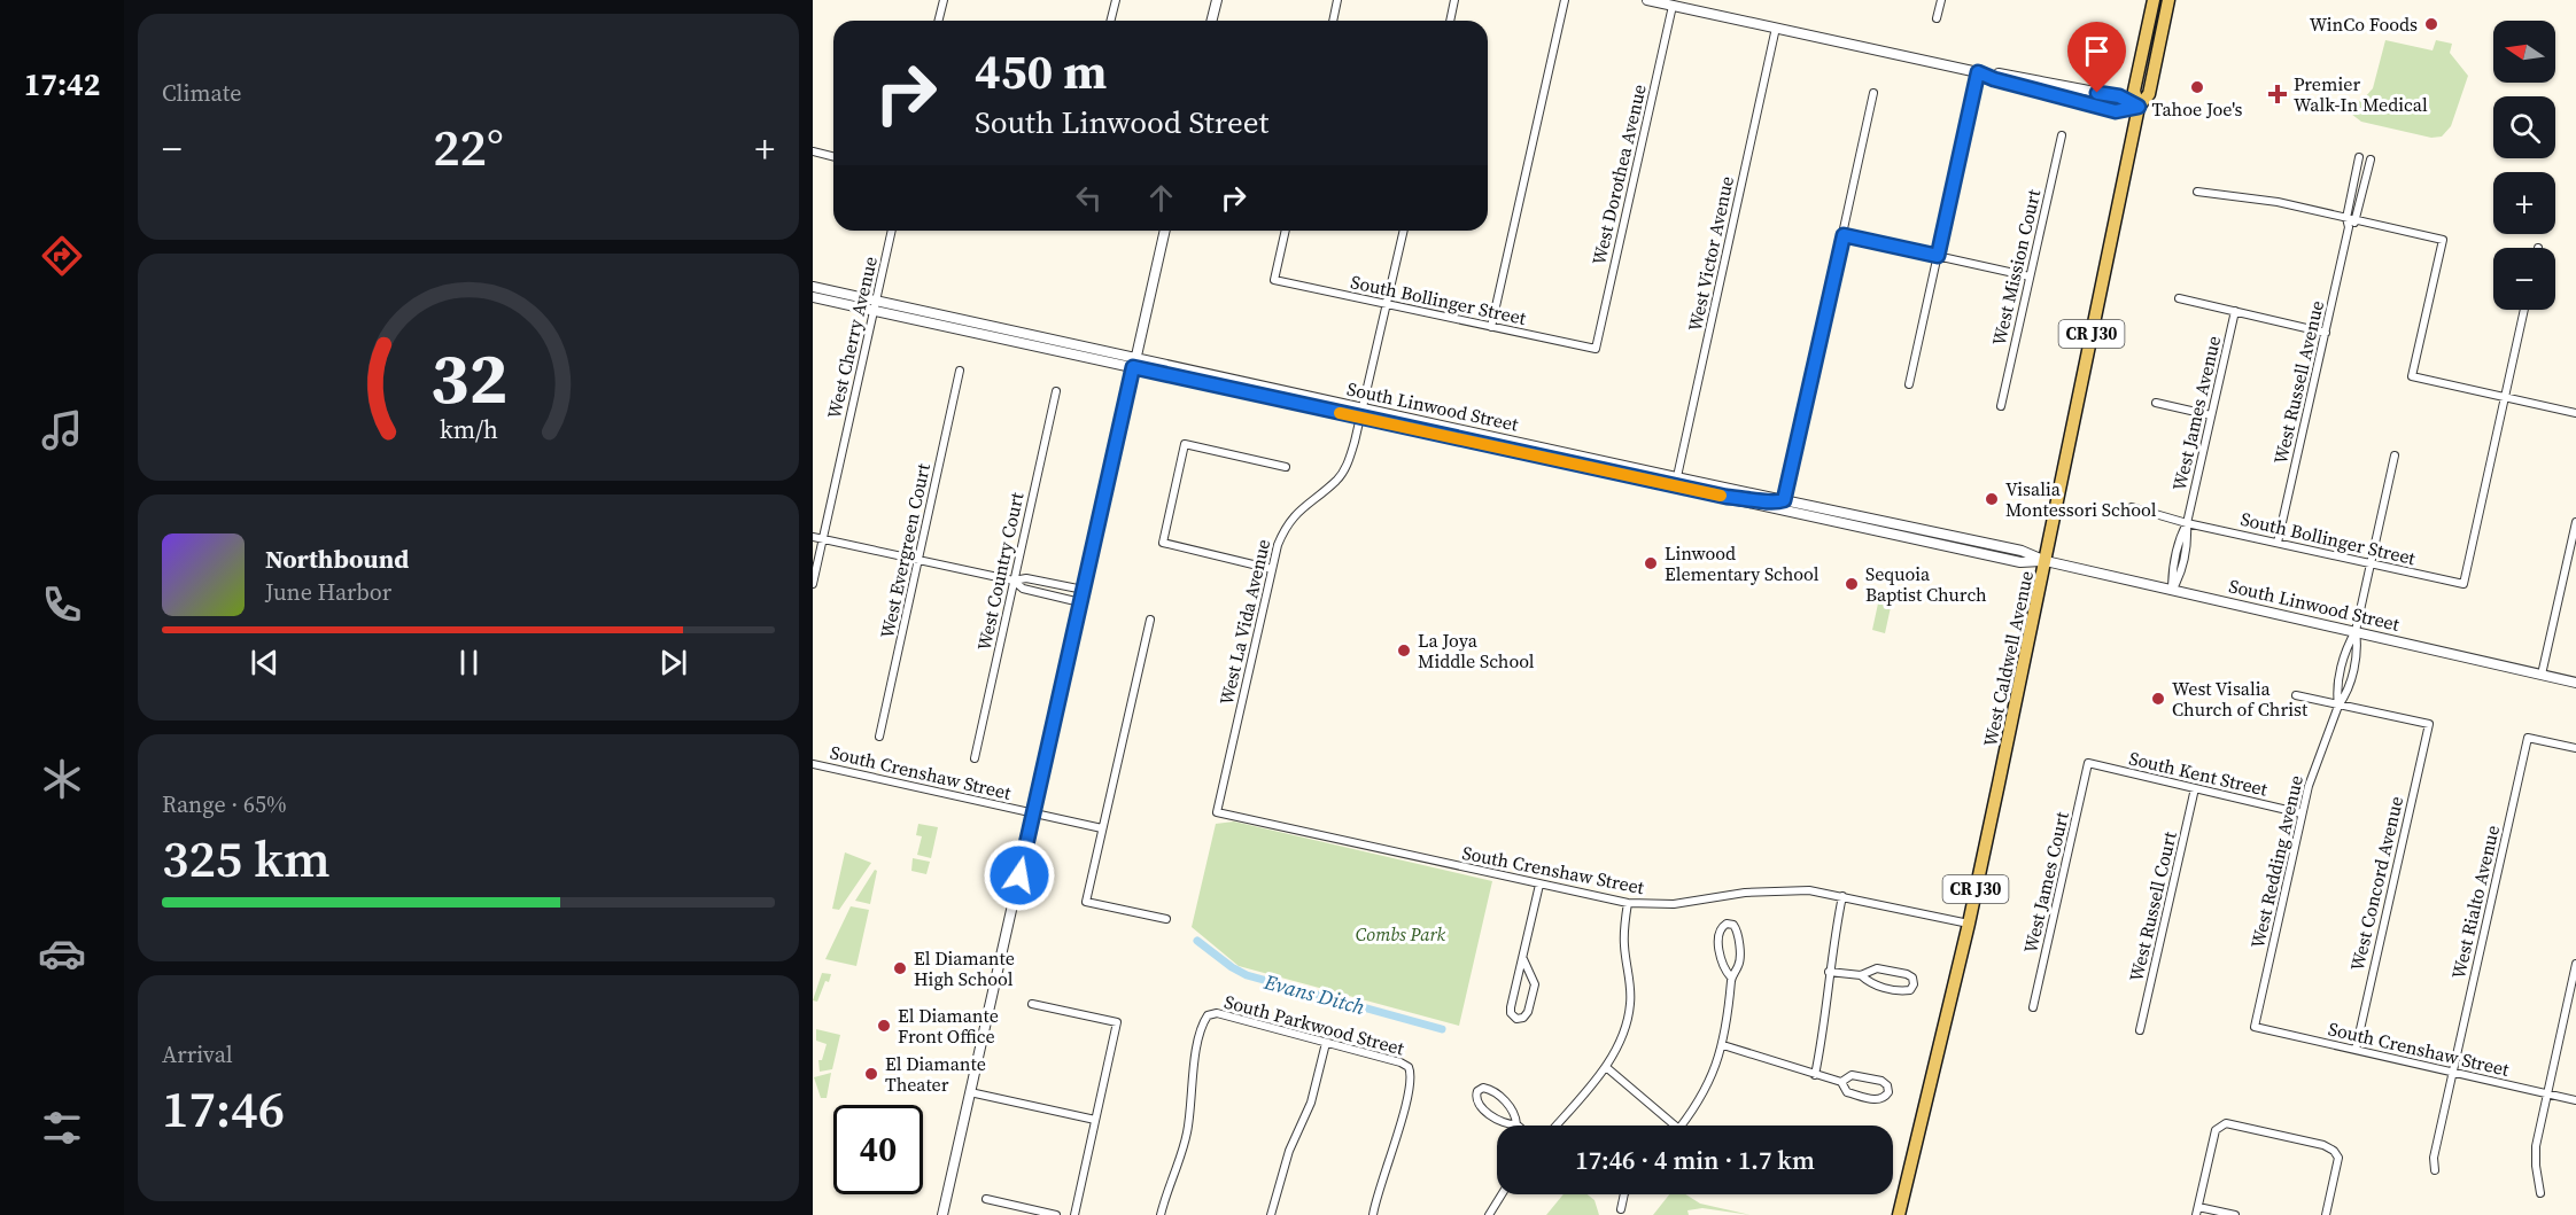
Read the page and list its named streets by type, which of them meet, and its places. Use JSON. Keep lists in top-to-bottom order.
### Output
{
  "streets": {
    "main road": ["CR J30", "West Caldwell Avenue"],
    "street": [
      "West Dorothea Avenue",
      "West Victor Avenue",
      "West Mission Court",
      "South Bollinger Street",
      "West Cherry Avenue",
      "West Russell Avenue",
      "South Linwood Street",
      "West James Avenue",
      "West Evergreen Court",
      "West Country Court",
      "West La Vida Avenue",
      "South Crenshaw Street",
      "South Kent Street",
      "West Redding Avenue",
      "West James Court",
      "West Concord Avenue",
      "West Rialto Avenue",
      "West Russell Court",
      "South Parkwood Street"
    ]
  },
  "crossings": [
    ["West Dorothea Avenue", "South Bollinger Street"],
    ["West Victor Avenue", "South Linwood Street"],
    ["South Bollinger Street", "West Russell Avenue"],
    ["South Bollinger Street", "West James Avenue"],
    ["South Bollinger Street", "West La Vida Avenue"],
    ["South Bollinger Street", "West Redding Avenue"],
    ["West Cherry Avenue", "South Linwood Street"],
    ["South Linwood Street", "West James Avenue"],
    ["South Linwood Street", "West La Vida Avenue"],
    ["South Linwood Street", "West Caldwell Avenue"],
    ["South Linwood Street", "West Redding Avenue"],
    ["West La Vida Avenue", "South Crenshaw Street"],
    ["West Caldwell Avenue", "South Crenshaw Street"],
    ["South Crenshaw Street", "West Redding Avenue"],
    ["South Crenshaw Street", "West Concord Avenue"],
    ["South Crenshaw Street", "West Rialto Avenue"],
    ["South Kent Street", "West Redding Avenue"],
    ["South Kent Street", "West James Court"],
    ["South Kent Street", "West Russell Court"],
    ["West Redding Avenue", "West Concord Avenue"]
  ],
  "water": ["Evans Ditch"],
  "parks": ["Combs Park"],
  "places": {
    "other": [
      "WinCo Foods",
      "Tahoe Joe's",
      "Visalia Montessori School",
      "Linwood Elementary School",
      "Sequoia Baptist Church",
      "La Joya Middle School",
      "West Visalia Church of Christ",
      "El Diamante High School",
      "El Diamante Front Office",
      "El Diamante Theater"
    ],
    "health": ["Premier Walk-In Medical"]
  },
  "north": "left",
  "page": {
    "tabs": "17:42",
    "tile": [
      "Climate",
      ["Range · 65%", "325 km"],
      ["Arrival", "17:46"]
    ],
    "map_buttons": ["+", "−"],
    "turn": ["450 m", "South Linwood Street"],
    "heat": ["−", "22°", "+"],
    "song": ["Northbound", "June Harbor"],
    "limit": "40",
    "trip": "17:46 · 4 min · 1.7 km",
    "gauge": ["32", "km/h"]
  }
}
